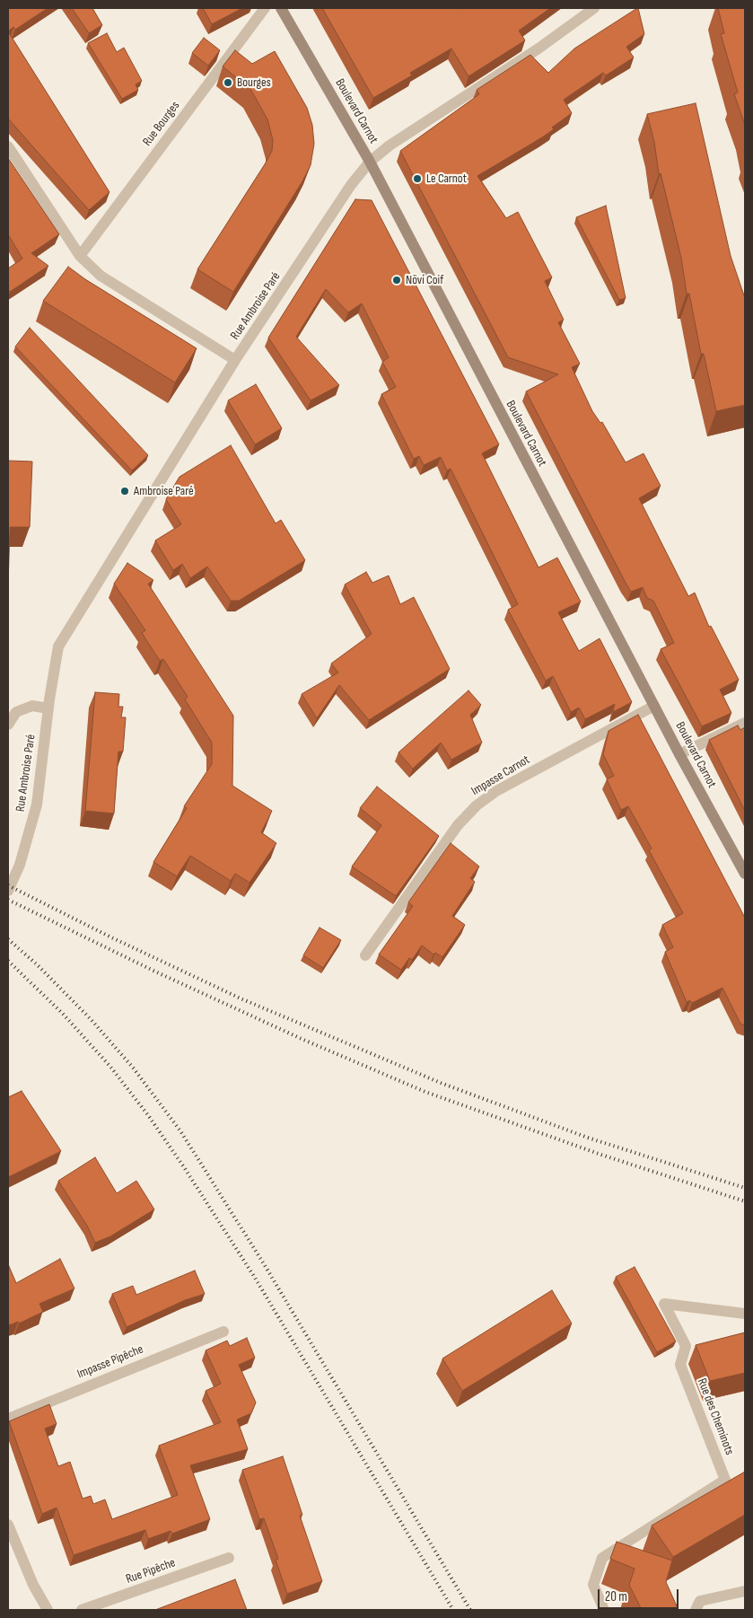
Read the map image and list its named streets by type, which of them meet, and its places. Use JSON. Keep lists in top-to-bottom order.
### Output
{
  "streets": {
    "street": [
      "Boulevard Carnot",
      "Rue Bourges",
      "Rue Ambroise Paré",
      "Impasse Carnot",
      "Impasse Pipêche",
      "Rue des Cheminots",
      "Rue Pipêche"
    ]
  },
  "crossings": [
    ["Boulevard Carnot", "Rue Ambroise Paré"],
    ["Boulevard Carnot", "Impasse Carnot"]
  ],
  "places": [
    "Bourges",
    "Le Carnot",
    "Növi Coif",
    "Ambroise Paré"
  ],
  "scale_bar": "20 m"
}
